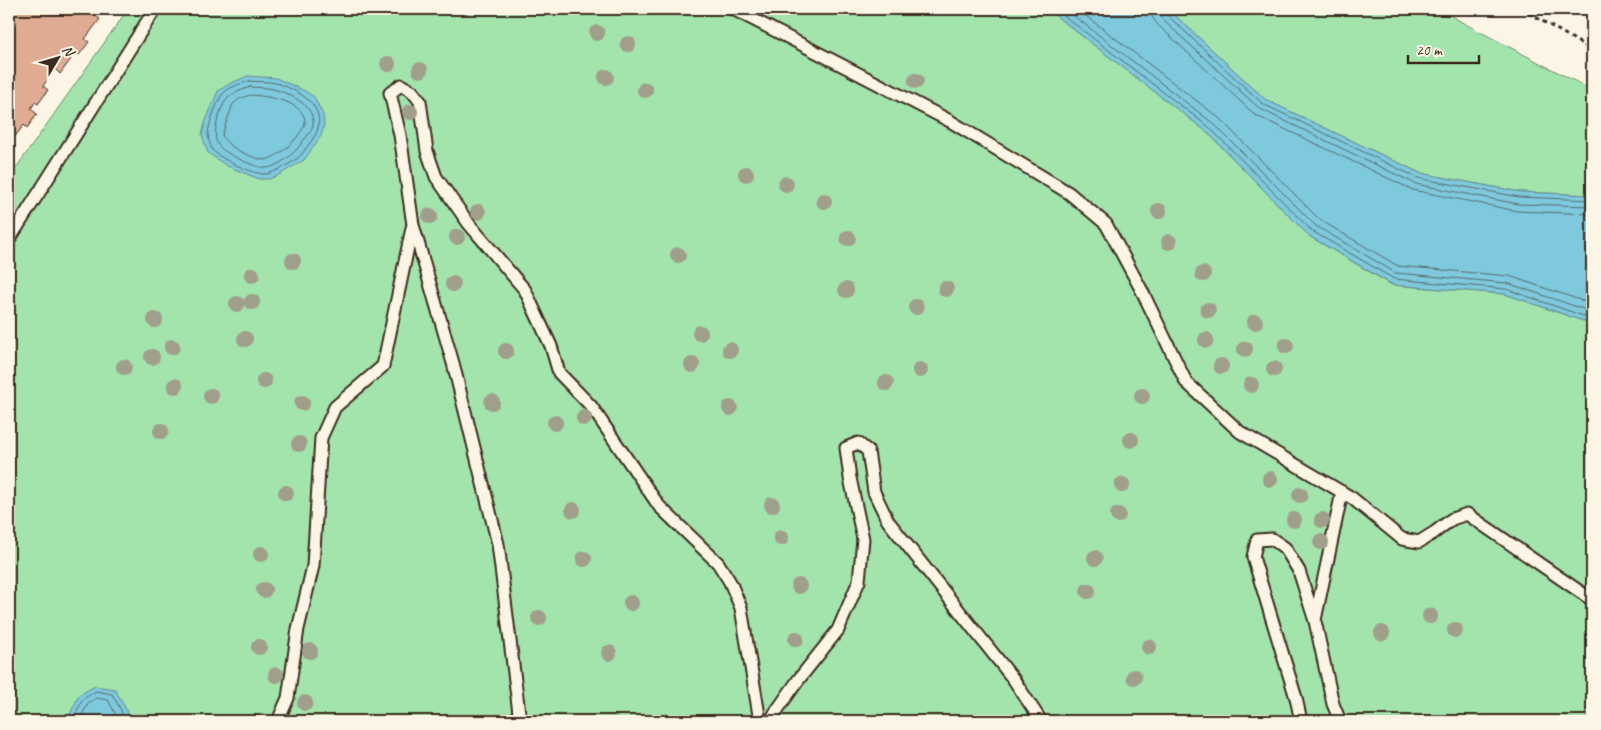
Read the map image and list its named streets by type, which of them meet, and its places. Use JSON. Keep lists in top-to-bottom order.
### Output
{
  "scale_bar": "20 m",
  "north": "top right"
}
